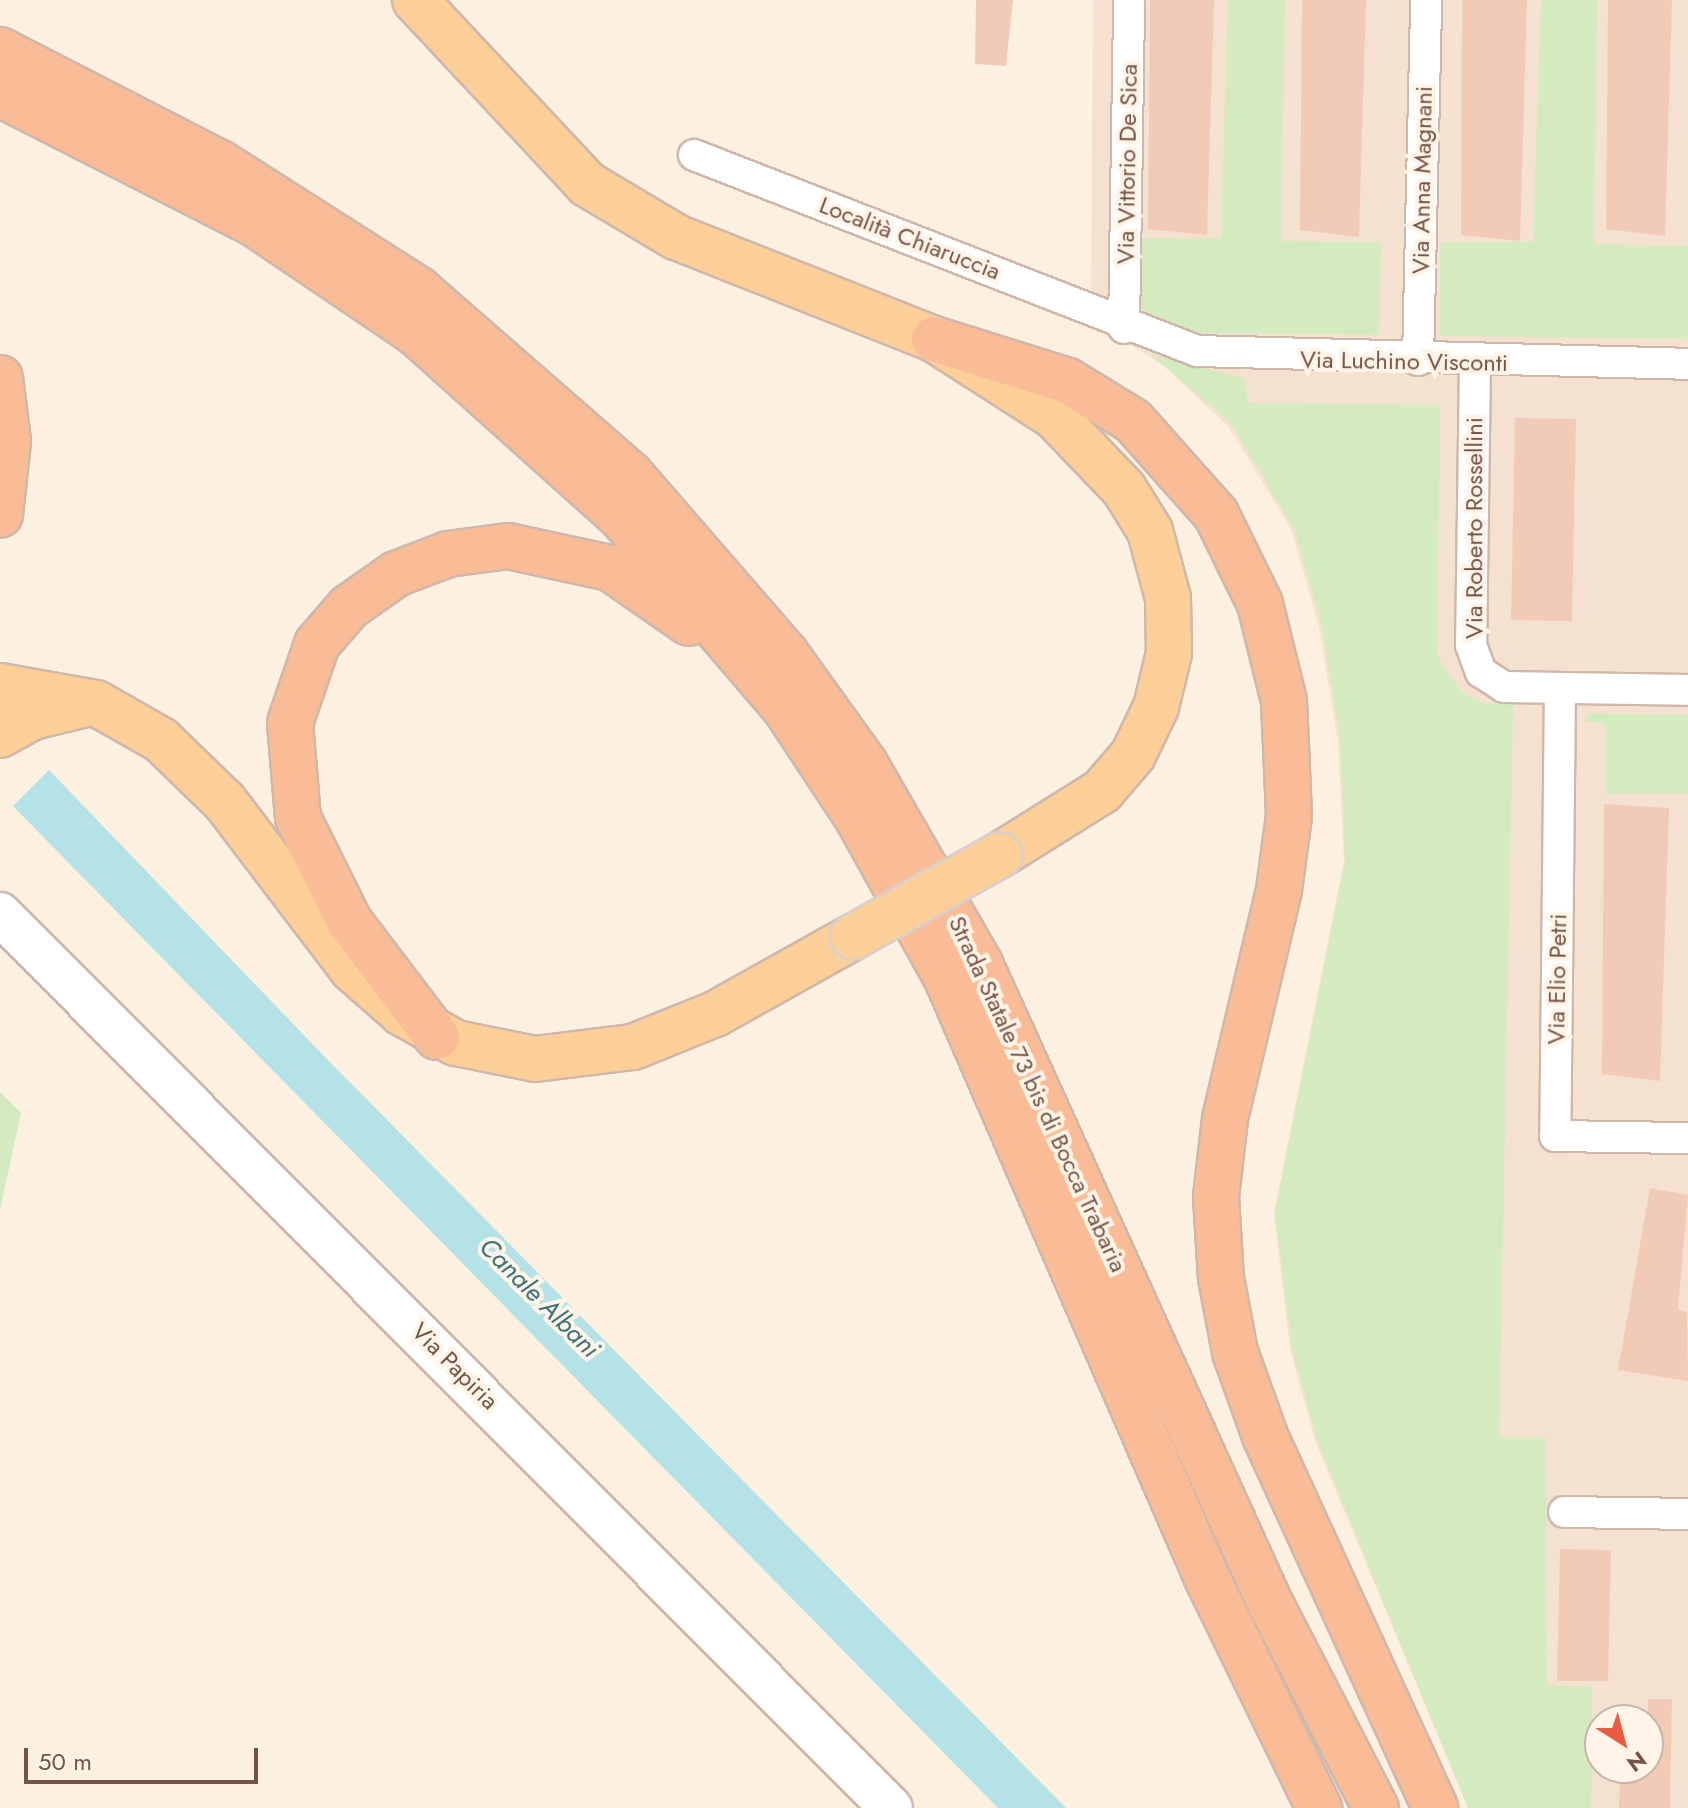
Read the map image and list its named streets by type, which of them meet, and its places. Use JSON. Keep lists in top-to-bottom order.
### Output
{
  "streets": {
    "highway": ["Strada Statale 73 bis di Bocca Trabaria"],
    "main road": ["Via Papiria"],
    "street": [
      "Via Vittorio De Sica",
      "Via Anna Magnani",
      "Località Chiaruccia",
      "Via Luchino Visconti",
      "Via Roberto Rossellini",
      "Via Elio Petri"
    ]
  },
  "crossings": [
    ["Via Vittorio De Sica", "Località Chiaruccia"],
    ["Via Vittorio De Sica", "Via Luchino Visconti"],
    ["Via Anna Magnani", "Via Luchino Visconti"],
    ["Località Chiaruccia", "Via Luchino Visconti"],
    ["Via Luchino Visconti", "Via Roberto Rossellini"],
    ["Via Roberto Rossellini", "Via Elio Petri"]
  ],
  "water": ["Canale Albani"],
  "scale_bar": "50 m",
  "north": "bottom right"
}
